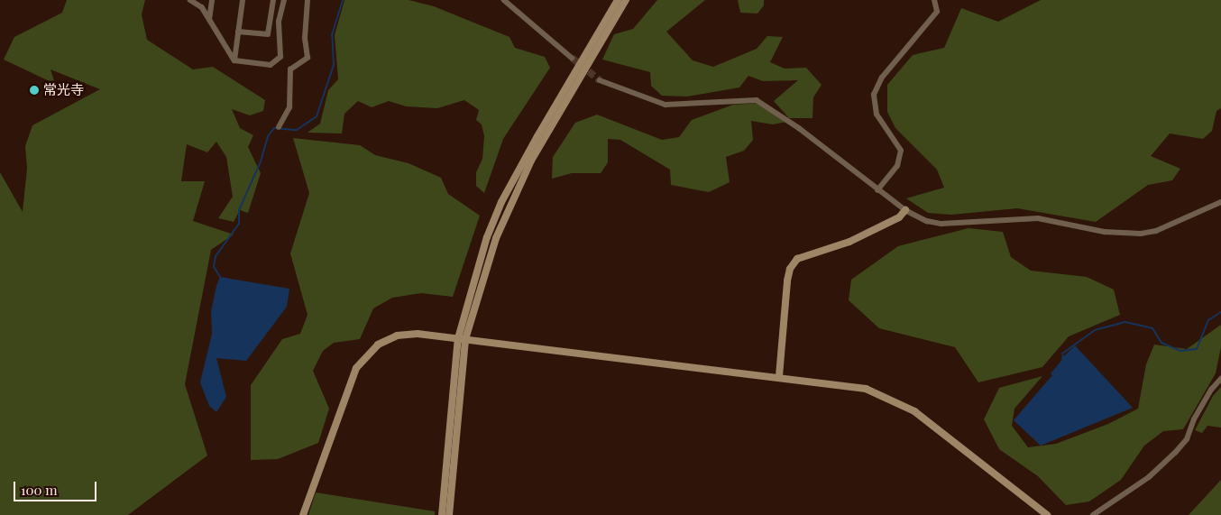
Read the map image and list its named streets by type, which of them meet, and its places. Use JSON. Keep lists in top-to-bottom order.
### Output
{
  "places": ["常光寺"],
  "scale_bar": "100 m"
}
